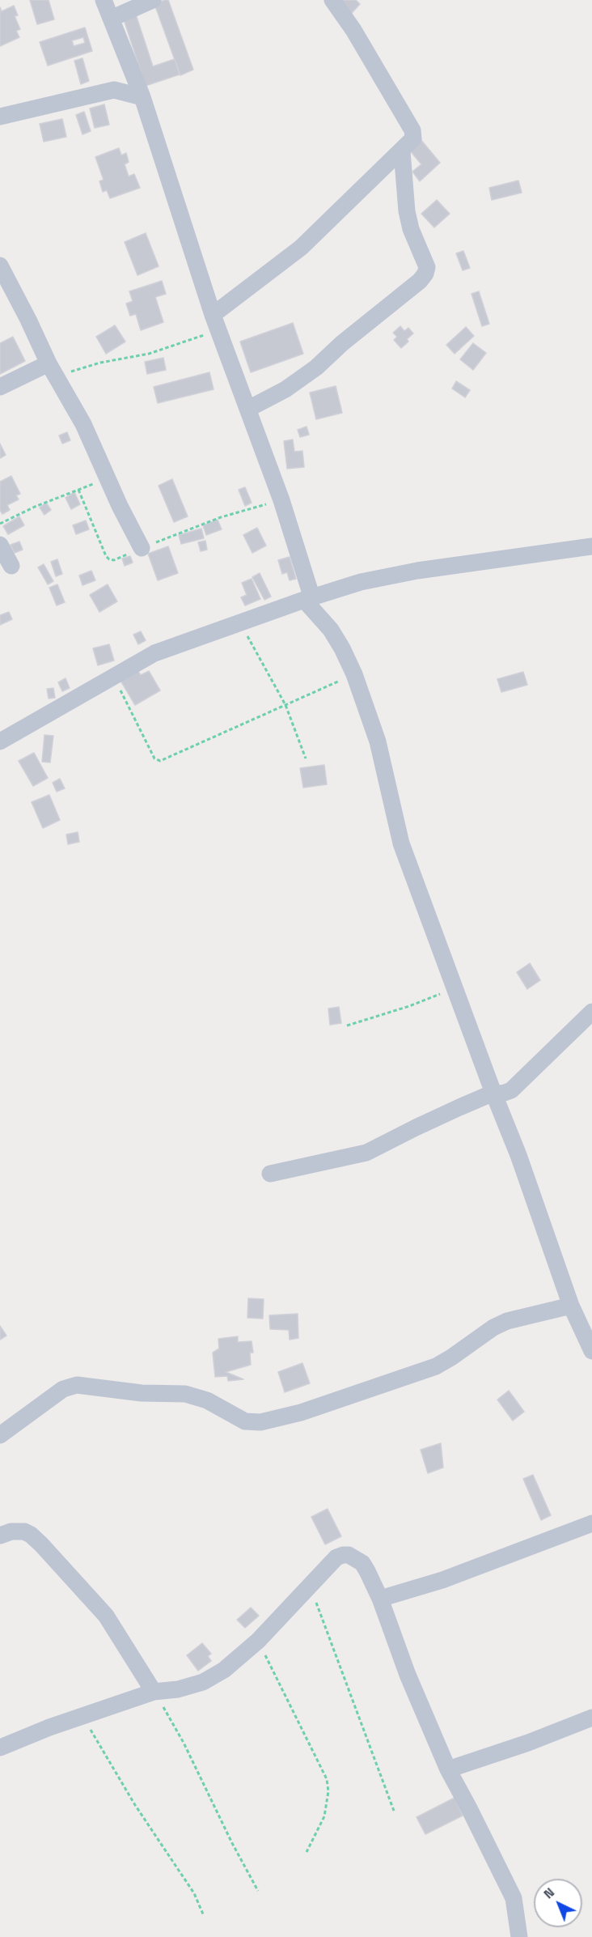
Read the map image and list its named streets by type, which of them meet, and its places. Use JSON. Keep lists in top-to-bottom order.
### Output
{
  "north": "top left"
}
